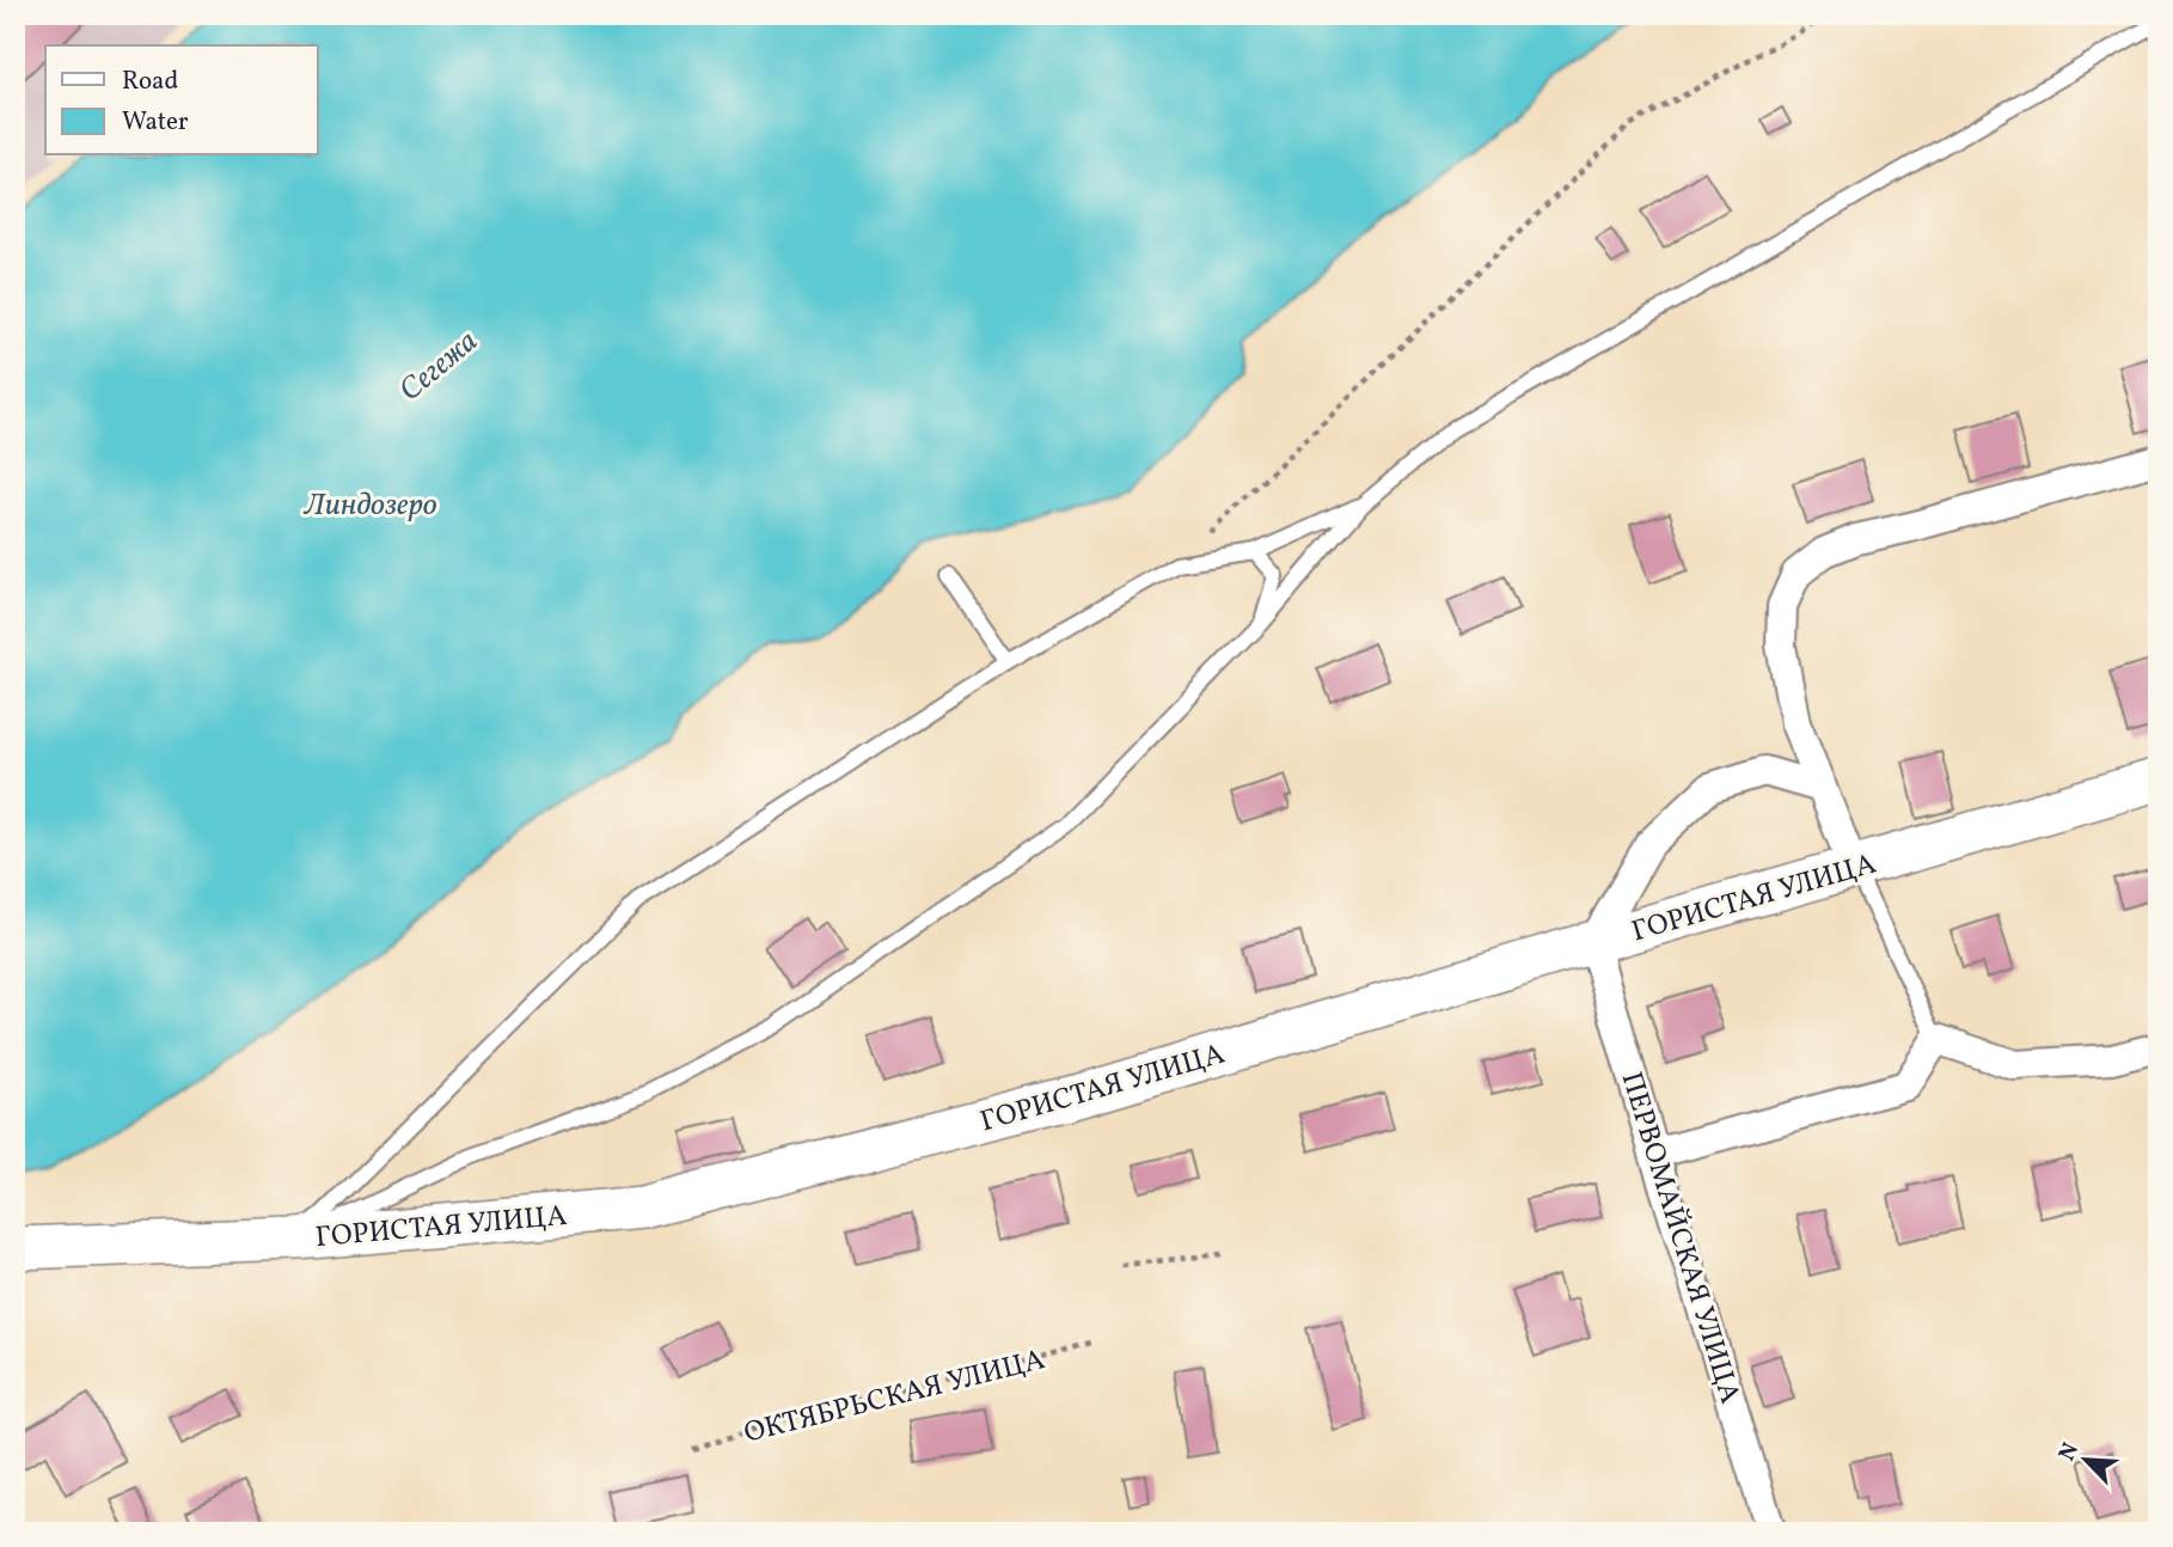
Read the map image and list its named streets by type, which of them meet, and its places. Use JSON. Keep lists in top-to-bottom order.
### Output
{
  "streets": {
    "street": ["ГОРИСТАЯ УЛИЦА", "ПЕРВОМАЙСКАЯ УЛИЦА"],
    "path": ["ОКТЯБРЬСКАЯ УЛИЦА"]
  },
  "crossings": [
    ["ГОРИСТАЯ УЛИЦА", "ПЕРВОМАЙСКАЯ УЛИЦА"]
  ],
  "water": ["Сегежа", "Линдозеро"],
  "legend": ["Road", "Water"],
  "north": "top left"
}
